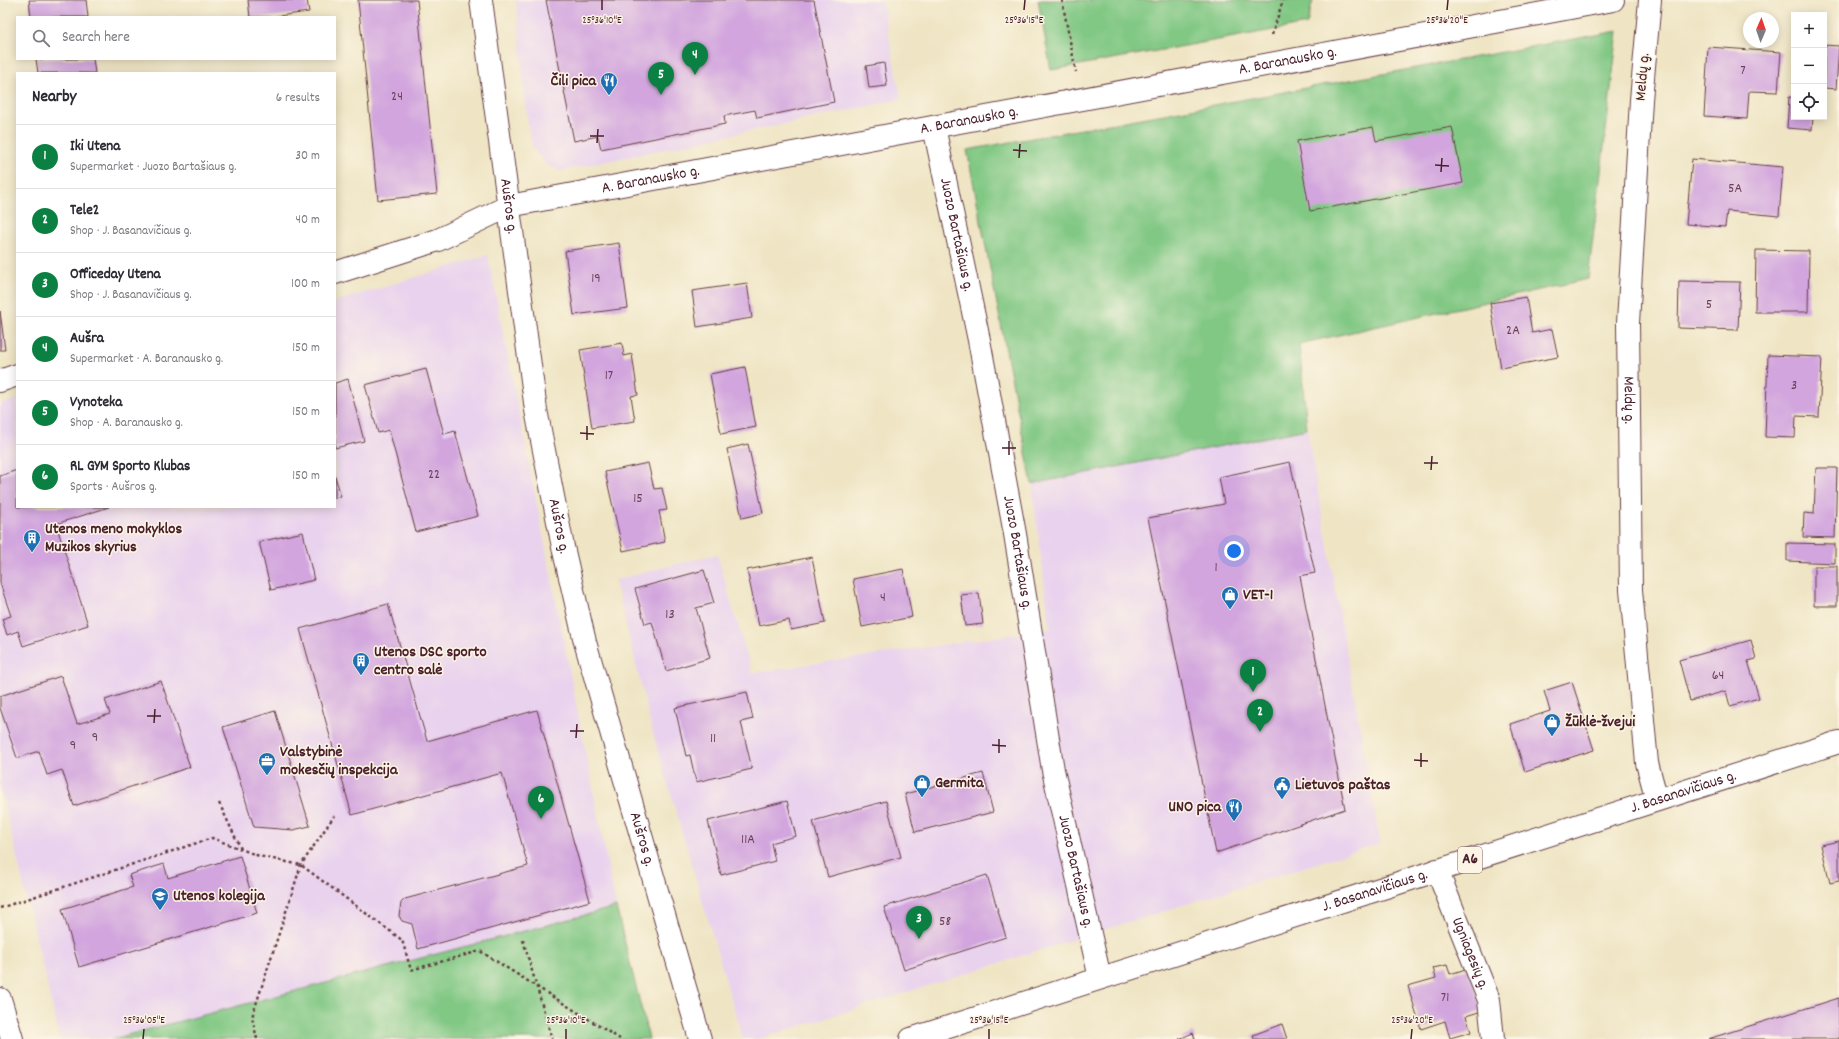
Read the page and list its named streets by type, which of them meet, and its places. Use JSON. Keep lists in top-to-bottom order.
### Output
{
  "streets": {
    "street": [
      "A. Baranausko g.",
      "Meldų g.",
      "Aušros g.",
      "Juozo Bartašiaus g.",
      "J. Basanavičiaus g.",
      "A6",
      "Ugniagesių g."
    ]
  },
  "crossings": [
    ["A. Baranausko g.", "Aušros g."],
    ["A. Baranausko g.", "Juozo Bartašiaus g."],
    ["Meldų g.", "J. Basanavičiaus g."],
    ["Juozo Bartašiaus g.", "J. Basanavičiaus g."],
    ["J. Basanavičiaus g.", "Ugniagesių g."]
  ],
  "places": {
    "restaurant": ["Čili pica", "UNO pica"],
    "building": ["Utenos meno mokyklos Muzikos skyrius", "Utenos DSC sporto centro salė"],
    "shop": ["VET-1", "Žūklė-žvejui", "Germita"],
    "office": ["Valstybinė mokesčių inspekcija"],
    "public building": ["Lietuvos paštas"],
    "school or university": ["Utenos kolegija"]
  },
  "house_numbers": [
    "7",
    "24",
    "5A",
    "19",
    "5",
    "2A",
    "17",
    "3",
    "22",
    "15",
    "1",
    "4",
    "13",
    "64",
    "9",
    "11",
    "9",
    "11A",
    "58",
    "71"
  ],
  "north": "top",
  "page": {
    "map_buttons": ["+", "−"],
    "search": "Search here",
    "pins": [
      "4",
      "5",
      "1",
      "2",
      "6",
      "3"
    ],
    "heading": ["Nearby", "6 results"],
    "list": [
      {
        "mark": "1",
        "name": "Iki Utena",
        "note": "Supermarket · Juozo Bartašiaus g.",
        "value": "30 m"
      },
      {
        "mark": "2",
        "name": "Tele2",
        "note": "Shop · J. Basanavičiaus g.",
        "value": "40 m"
      },
      {
        "mark": "3",
        "name": "Officeday Utena",
        "note": "Shop · J. Basanavičiaus g.",
        "value": "100 m"
      },
      {
        "mark": "4",
        "name": "Aušra",
        "note": "Supermarket · A. Baranausko g.",
        "value": "150 m"
      },
      {
        "mark": "5",
        "name": "Vynoteka",
        "note": "Shop · A. Baranausko g.",
        "value": "150 m"
      },
      {
        "mark": "6",
        "name": "RL GYM Sporto Klubas",
        "note": "Sports · Aušros g.",
        "value": "150 m"
      }
    ]
  },
  "coordinates": [
    "25°36'10\"E",
    "25°36'15\"E",
    "25°36'20\"E",
    "25°36'05\"E"
  ]
}
